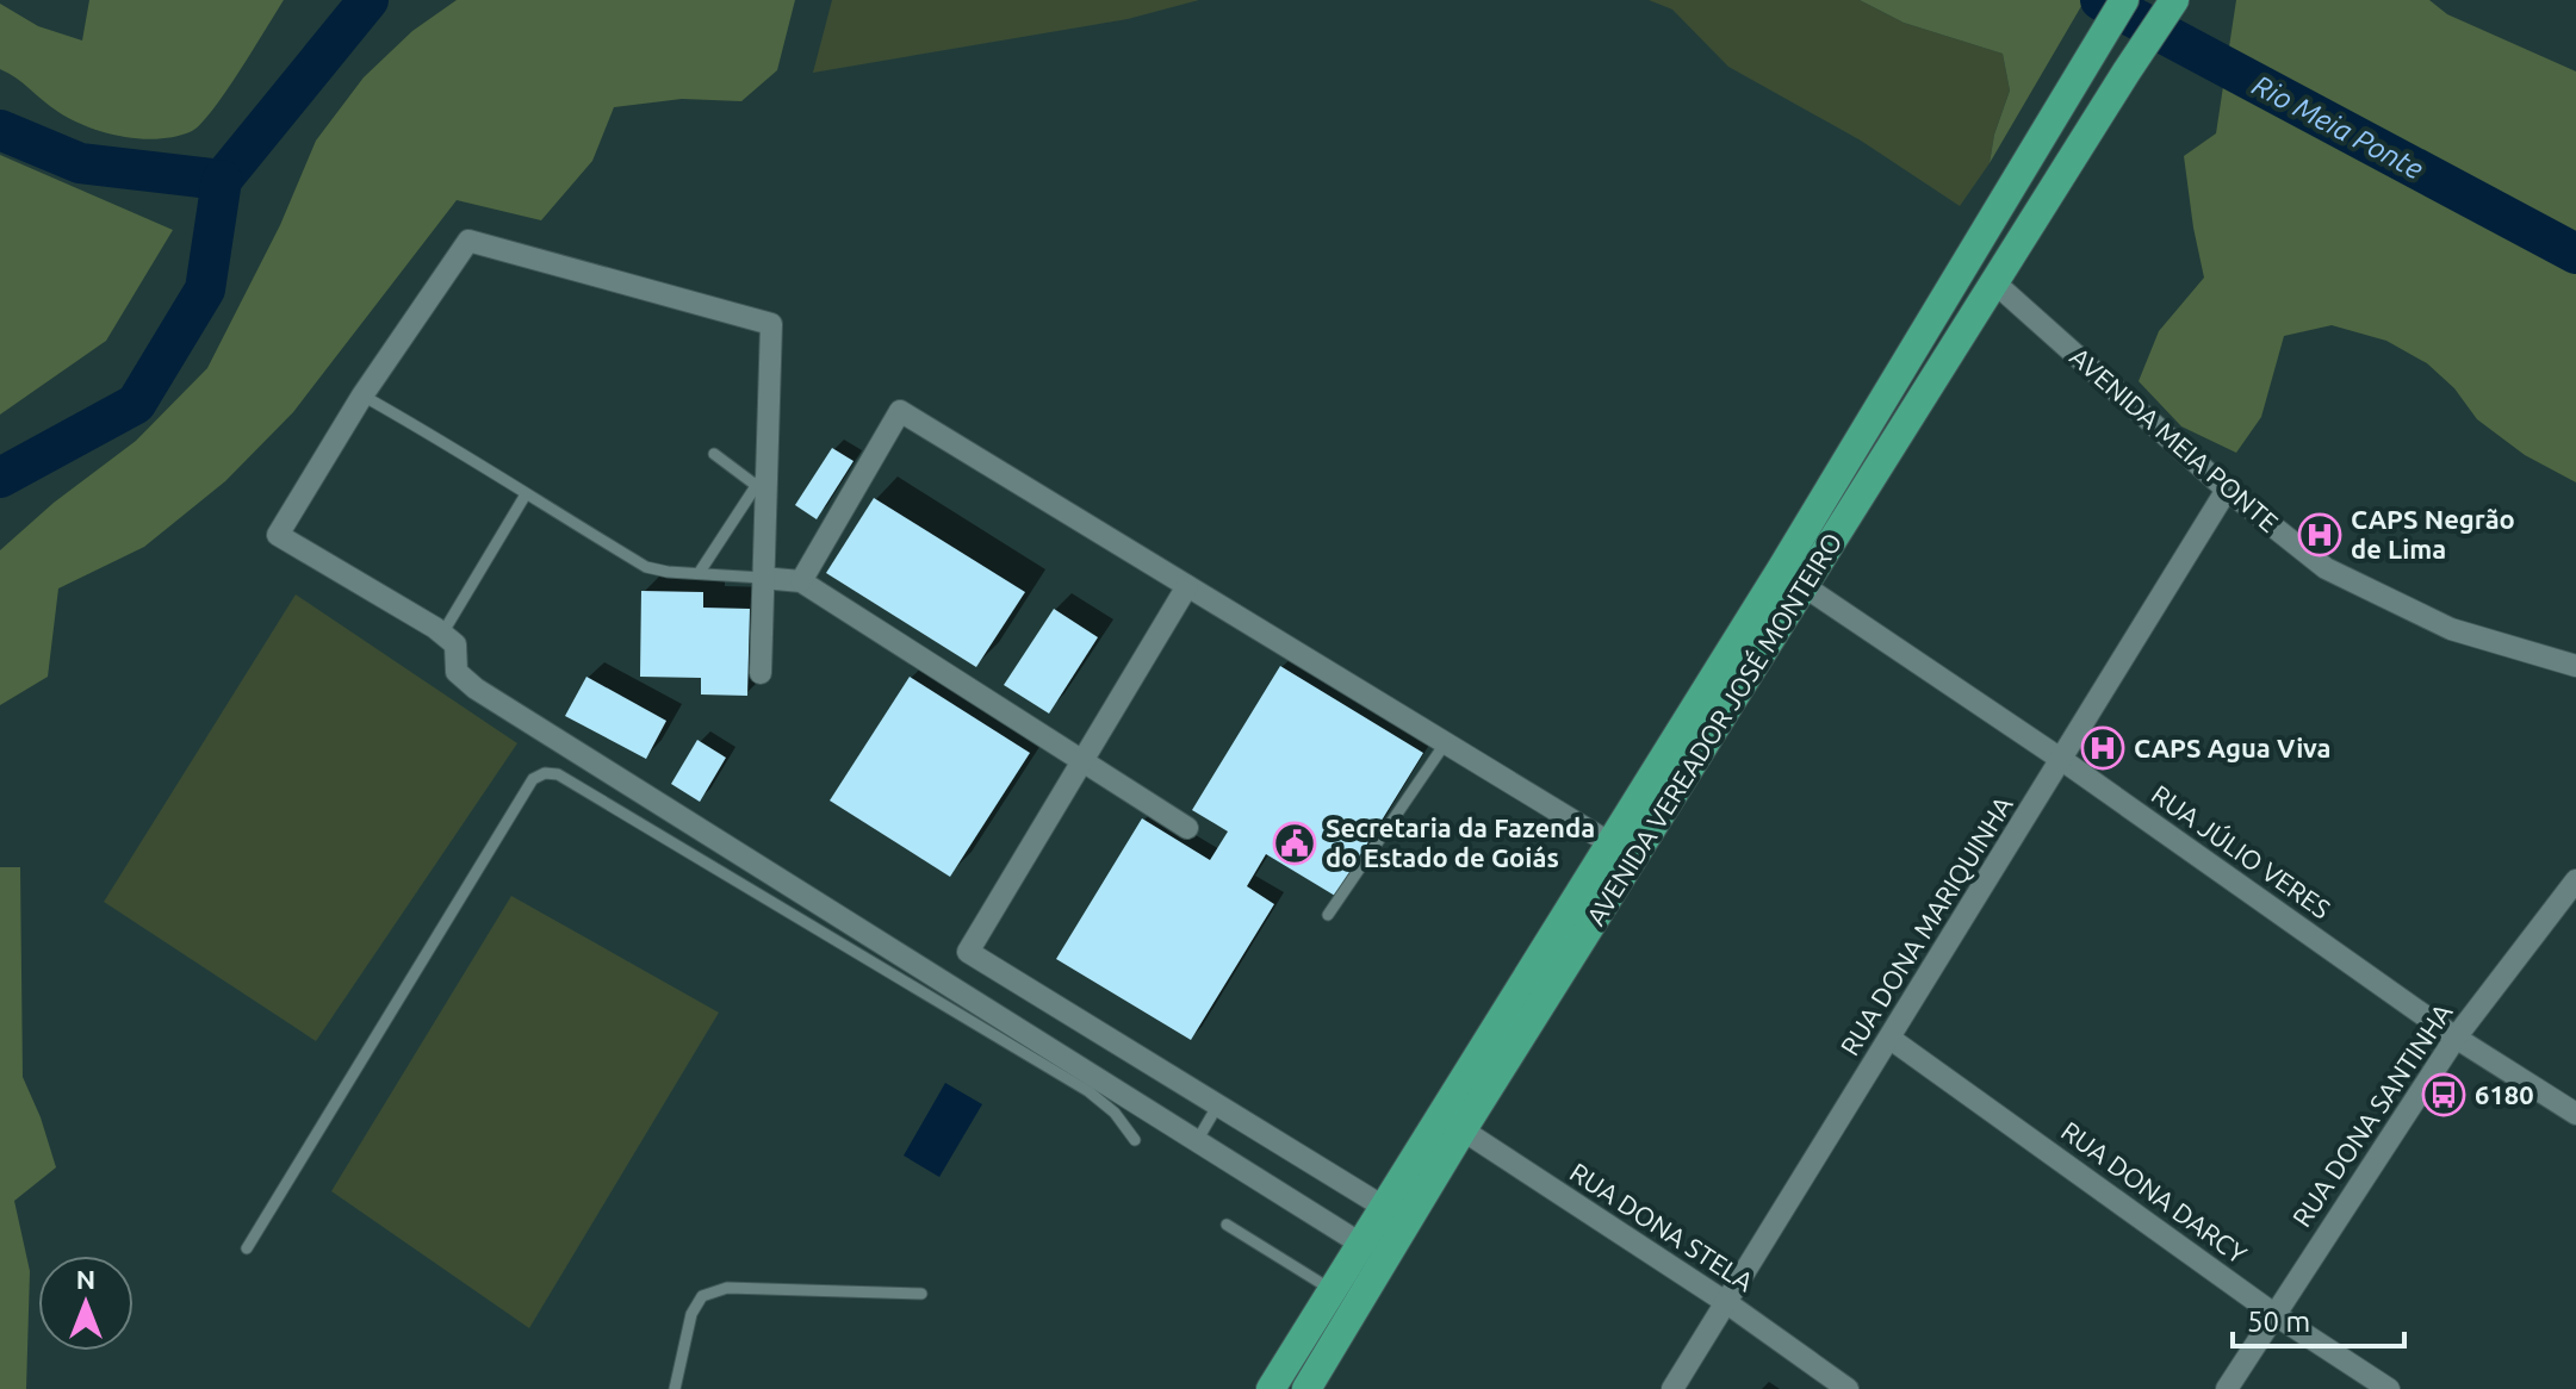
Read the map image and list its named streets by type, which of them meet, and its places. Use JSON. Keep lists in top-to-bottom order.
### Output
{
  "streets": {
    "main road": ["AVENIDA VEREADOR JOSÉ MONTEIRO"],
    "street": [
      "AVENIDA MEIA PONTE",
      "RUA JÚLIO VERES",
      "RUA DONA MARIQUINHA",
      "RUA DONA SANTINHA",
      "RUA DONA DARCY",
      "RUA DONA STELA"
    ]
  },
  "crossings": [
    ["AVENIDA MEIA PONTE", "AVENIDA VEREADOR JOSÉ MONTEIRO"],
    ["AVENIDA MEIA PONTE", "RUA DONA MARIQUINHA"],
    ["AVENIDA VEREADOR JOSÉ MONTEIRO", "RUA JÚLIO VERES"],
    ["AVENIDA VEREADOR JOSÉ MONTEIRO", "RUA DONA STELA"],
    ["RUA JÚLIO VERES", "RUA DONA MARIQUINHA"],
    ["RUA JÚLIO VERES", "RUA DONA SANTINHA"],
    ["RUA DONA MARIQUINHA", "RUA DONA DARCY"],
    ["RUA DONA MARIQUINHA", "RUA DONA STELA"],
    ["RUA DONA SANTINHA", "RUA DONA DARCY"]
  ],
  "water": ["Rio Meia Ponte"],
  "places": {
    "hospital": ["CAPS Negrão de Lima", "CAPS Agua Viva"],
    "public building": ["Secretaria da Fazenda do Estado de Goiás"],
    "bus stop": ["6180"]
  },
  "scale_bar": "50 m",
  "north": "top"
}
